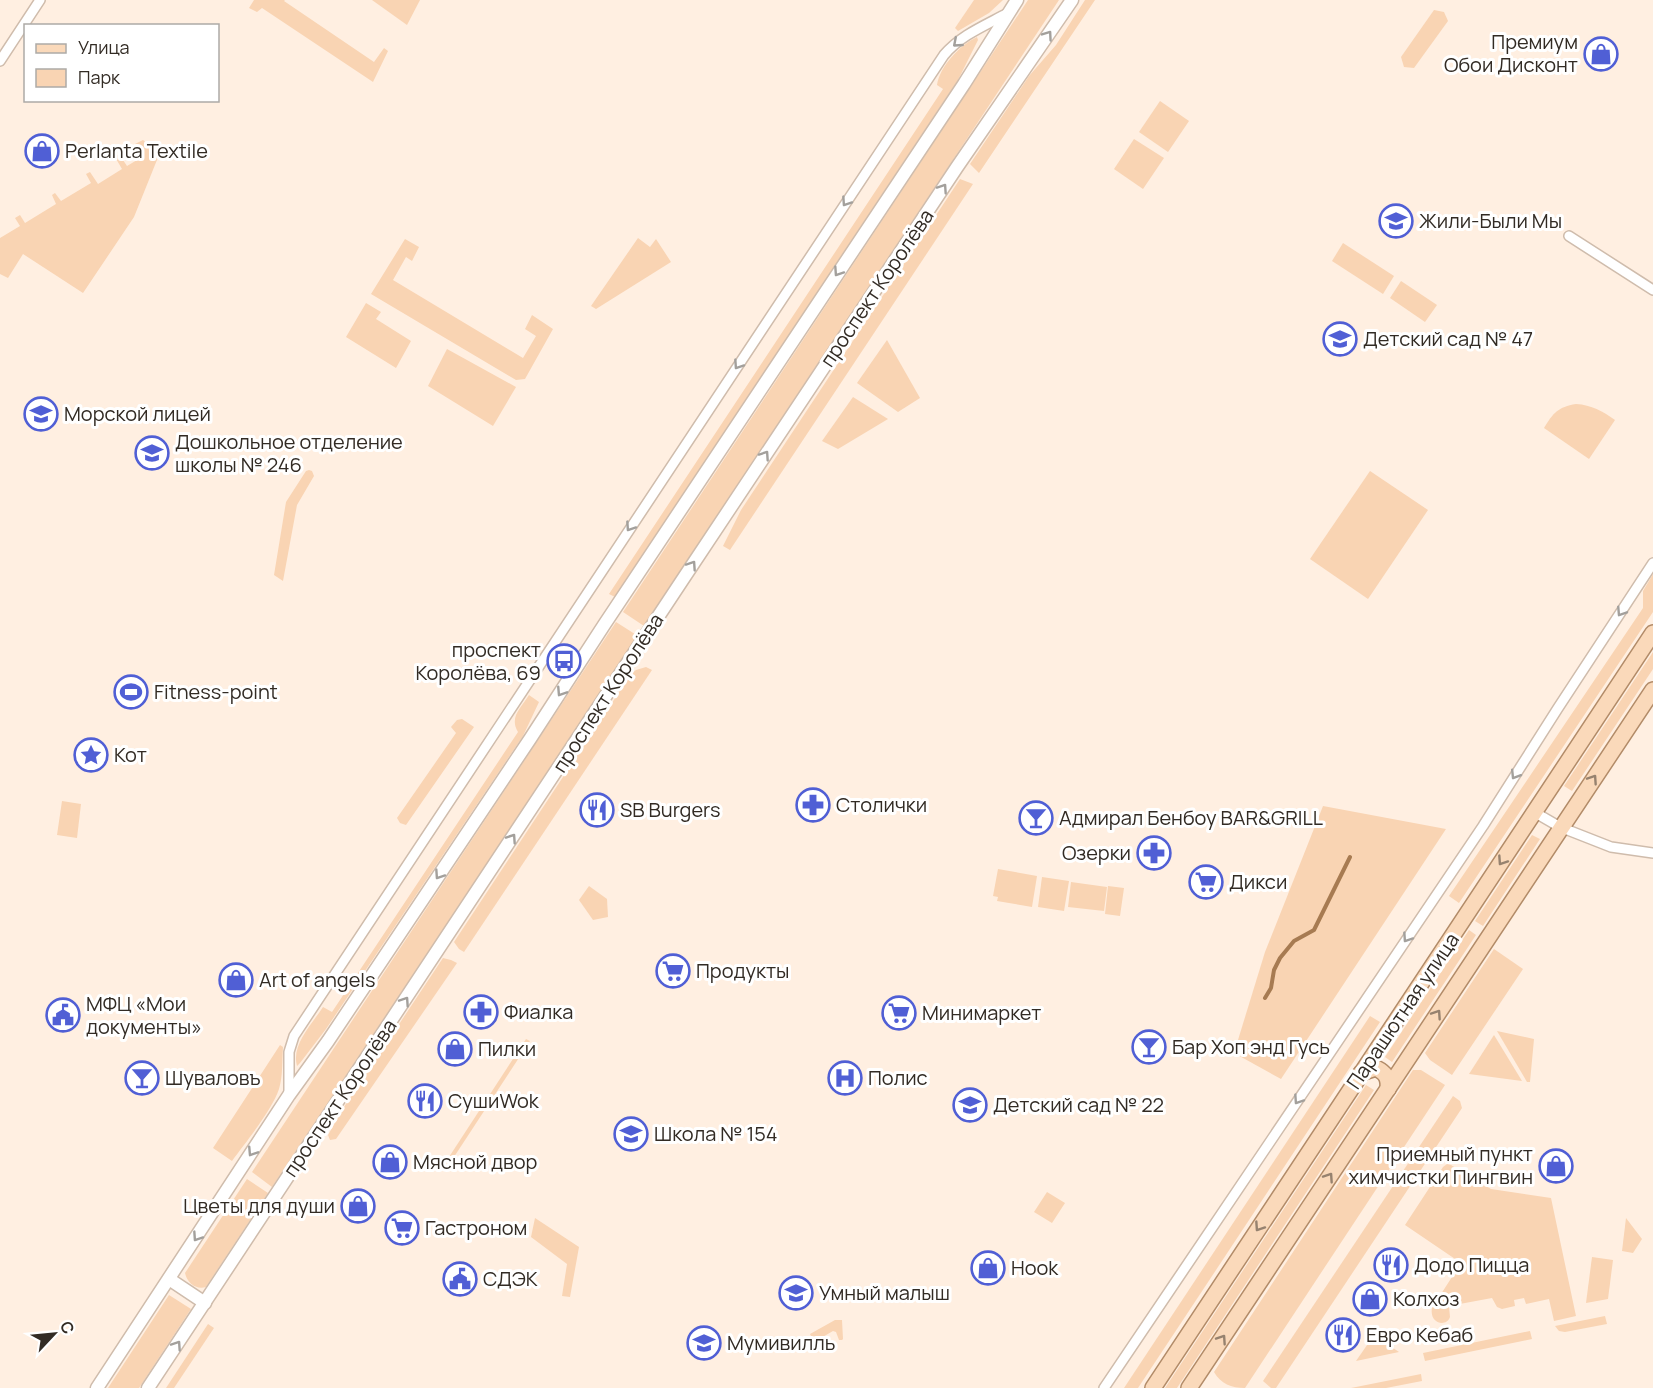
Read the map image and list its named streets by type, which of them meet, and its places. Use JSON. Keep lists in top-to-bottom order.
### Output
{
  "streets": {
    "main road": ["Парашютная улица"],
    "street": ["проспект Королёва"]
  },
  "places": {
    "shop": [
      "Премиум Обои Дисконт",
      "Perlanta Textile",
      "Art of angels",
      "Пилки",
      "Мясной двор",
      "Приемный пункт химчистки Пингвин",
      "Цветы для души",
      "Hook",
      "Колхоз"
    ],
    "school or university": [
      "Жили-Были Мы",
      "Детский сад № 47",
      "Морской лицей",
      "Дошкольное отделение школы № 246",
      "Детский сад № 22",
      "Школа № 154",
      "Умный малыш",
      "Мумивилль"
    ],
    "bus stop": ["проспект Королёва, 69"],
    "sports": ["Fitness-point"],
    "place": ["Кот"],
    "pharmacy": ["Столички", "Озерки", "Фиалка"],
    "restaurant": [
      "SB Burgers",
      "СушиWok",
      "Додо Пицца",
      "Евро Кебаб"
    ],
    "bar": ["Адмирал Бенбоу BAR&GRILL", "Бар Хоп энд Гусь", "Шуваловъ"],
    "supermarket": [
      "Дикси",
      "Продукты",
      "Минимаркет",
      "Гастроном"
    ],
    "public building": ["МФЦ «Мои документы»", "СДЭК"],
    "hospital": ["Полис"]
  },
  "legend": ["Улица", "Парк"],
  "north": "top right"
}
